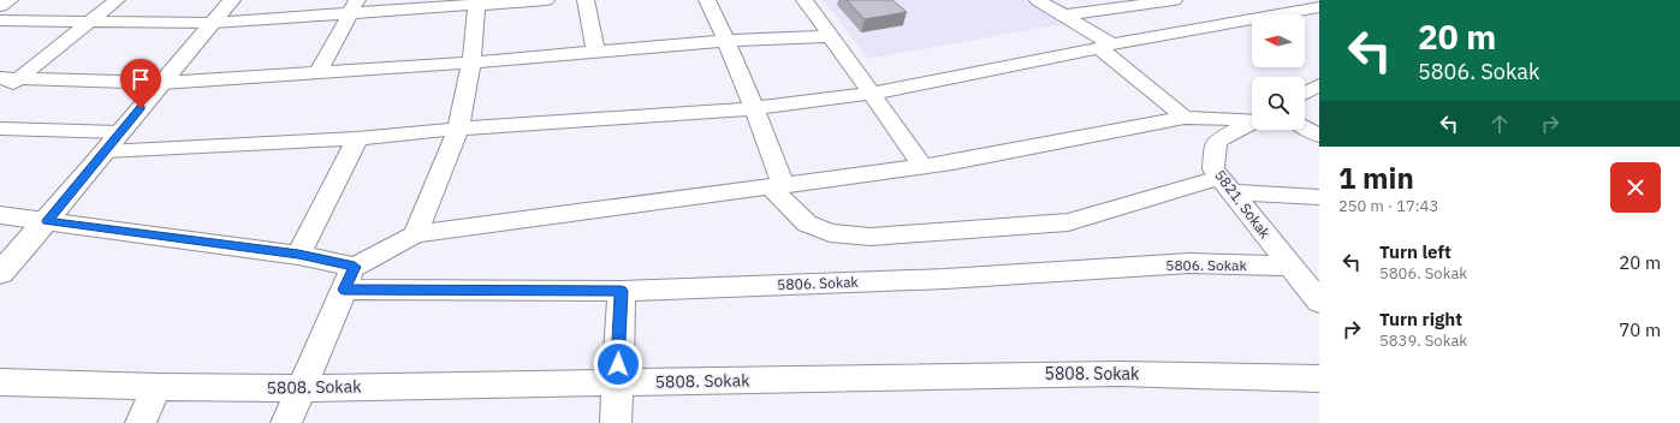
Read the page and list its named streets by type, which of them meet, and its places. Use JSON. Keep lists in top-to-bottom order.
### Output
{
  "streets": {
    "street": ["5821. Sokak", "5806. Sokak", "5808. Sokak"]
  },
  "crossings": [
    ["5821. Sokak", "5806. Sokak"]
  ],
  "north": "left",
  "page": {
    "turn": ["20 m", "5806. Sokak"],
    "heading": ["1 min", "250 m · 17:43"],
    "list": [
      {
        "name": "Turn left",
        "note": "5806. Sokak",
        "value": "20 m"
      },
      {
        "name": "Turn right",
        "note": "5839. Sokak",
        "value": "70 m"
      }
    ]
  }
}
